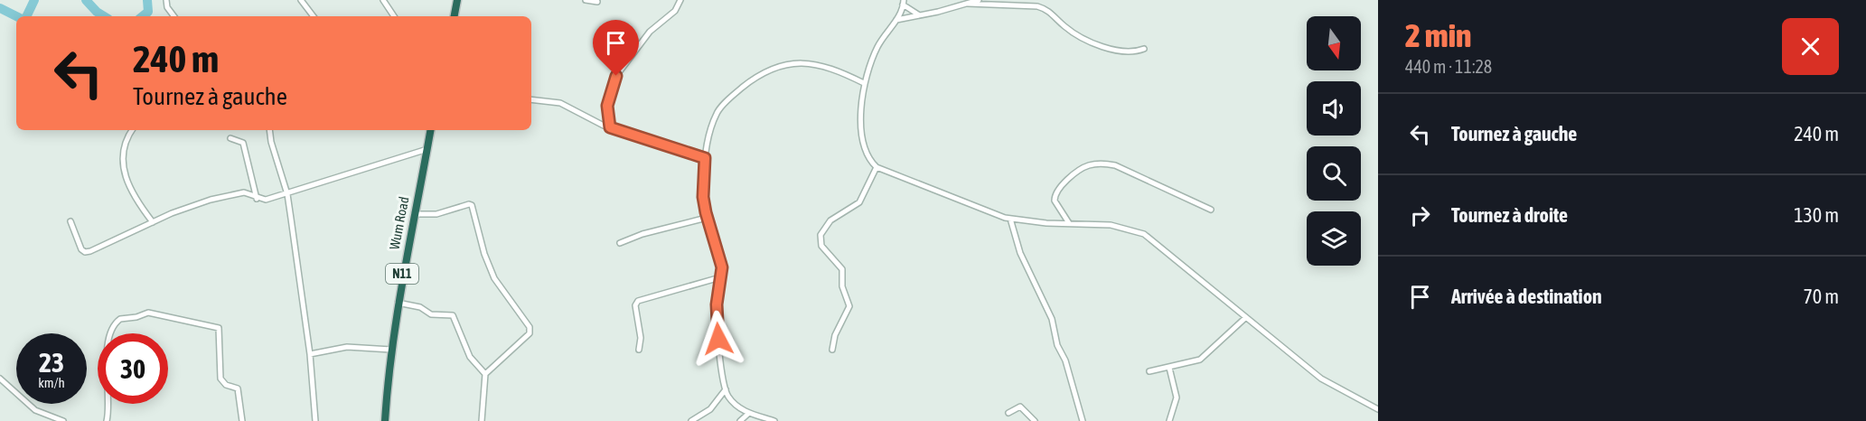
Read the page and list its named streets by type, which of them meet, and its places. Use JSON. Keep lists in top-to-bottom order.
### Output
{
  "streets": {
    "highway": ["Wum Road", "N11"]
  },
  "north": "bottom",
  "page": {
    "heading": ["2 min", "440 m · 11:28"],
    "turn": ["240 m", "Tournez à gauche"],
    "list": [
      {
        "name": "Tournez à gauche",
        "value": "240 m"
      },
      {
        "name": "Tournez à droite",
        "value": "130 m"
      },
      {
        "name": "Arrivée à destination",
        "value": "70 m"
      }
    ],
    "speed": "23 km/h",
    "limit": "30"
  }
}
